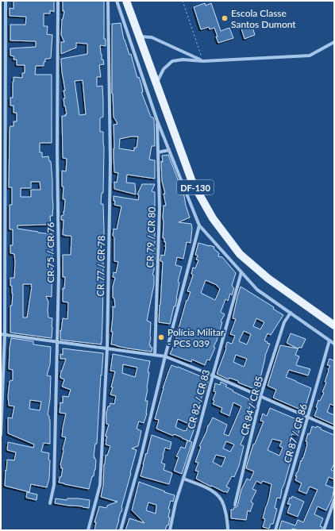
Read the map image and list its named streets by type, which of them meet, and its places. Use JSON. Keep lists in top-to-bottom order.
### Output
{
  "streets": {
    "main road": ["DF-130"],
    "street": [
      "CR 79 / CR 80",
      "CR 75 / CR 76",
      "CR 77 / CR 78",
      "CR 82 / CR 83",
      "CR 84 / CR 85",
      "CR 87 / CR 86"
    ]
  },
  "places": ["Escola Classe Santos Dumont", "Polícia Militar - PCS 039"]
}
